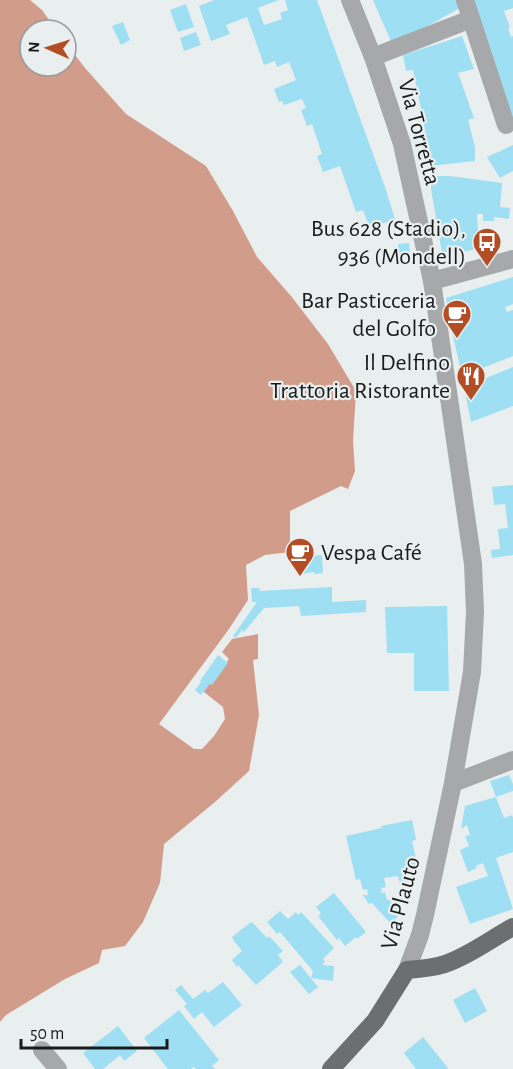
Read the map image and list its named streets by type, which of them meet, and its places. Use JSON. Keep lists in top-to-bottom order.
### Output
{
  "streets": {
    "main road": ["Via Plauto"],
    "street": ["Via Torretta"]
  },
  "crossings": [
    ["Via Torretta", "Via Plauto"]
  ],
  "places": {
    "bus stop": ["Bus 628 (Stadio), 936 (Mondell)"],
    "cafe": ["Bar Pasticceria del Golfo", "Vespa Café"],
    "restaurant": ["Il Delfino Trattoria Ristorante"]
  },
  "scale_bar": "50 m",
  "north": "left"
}
